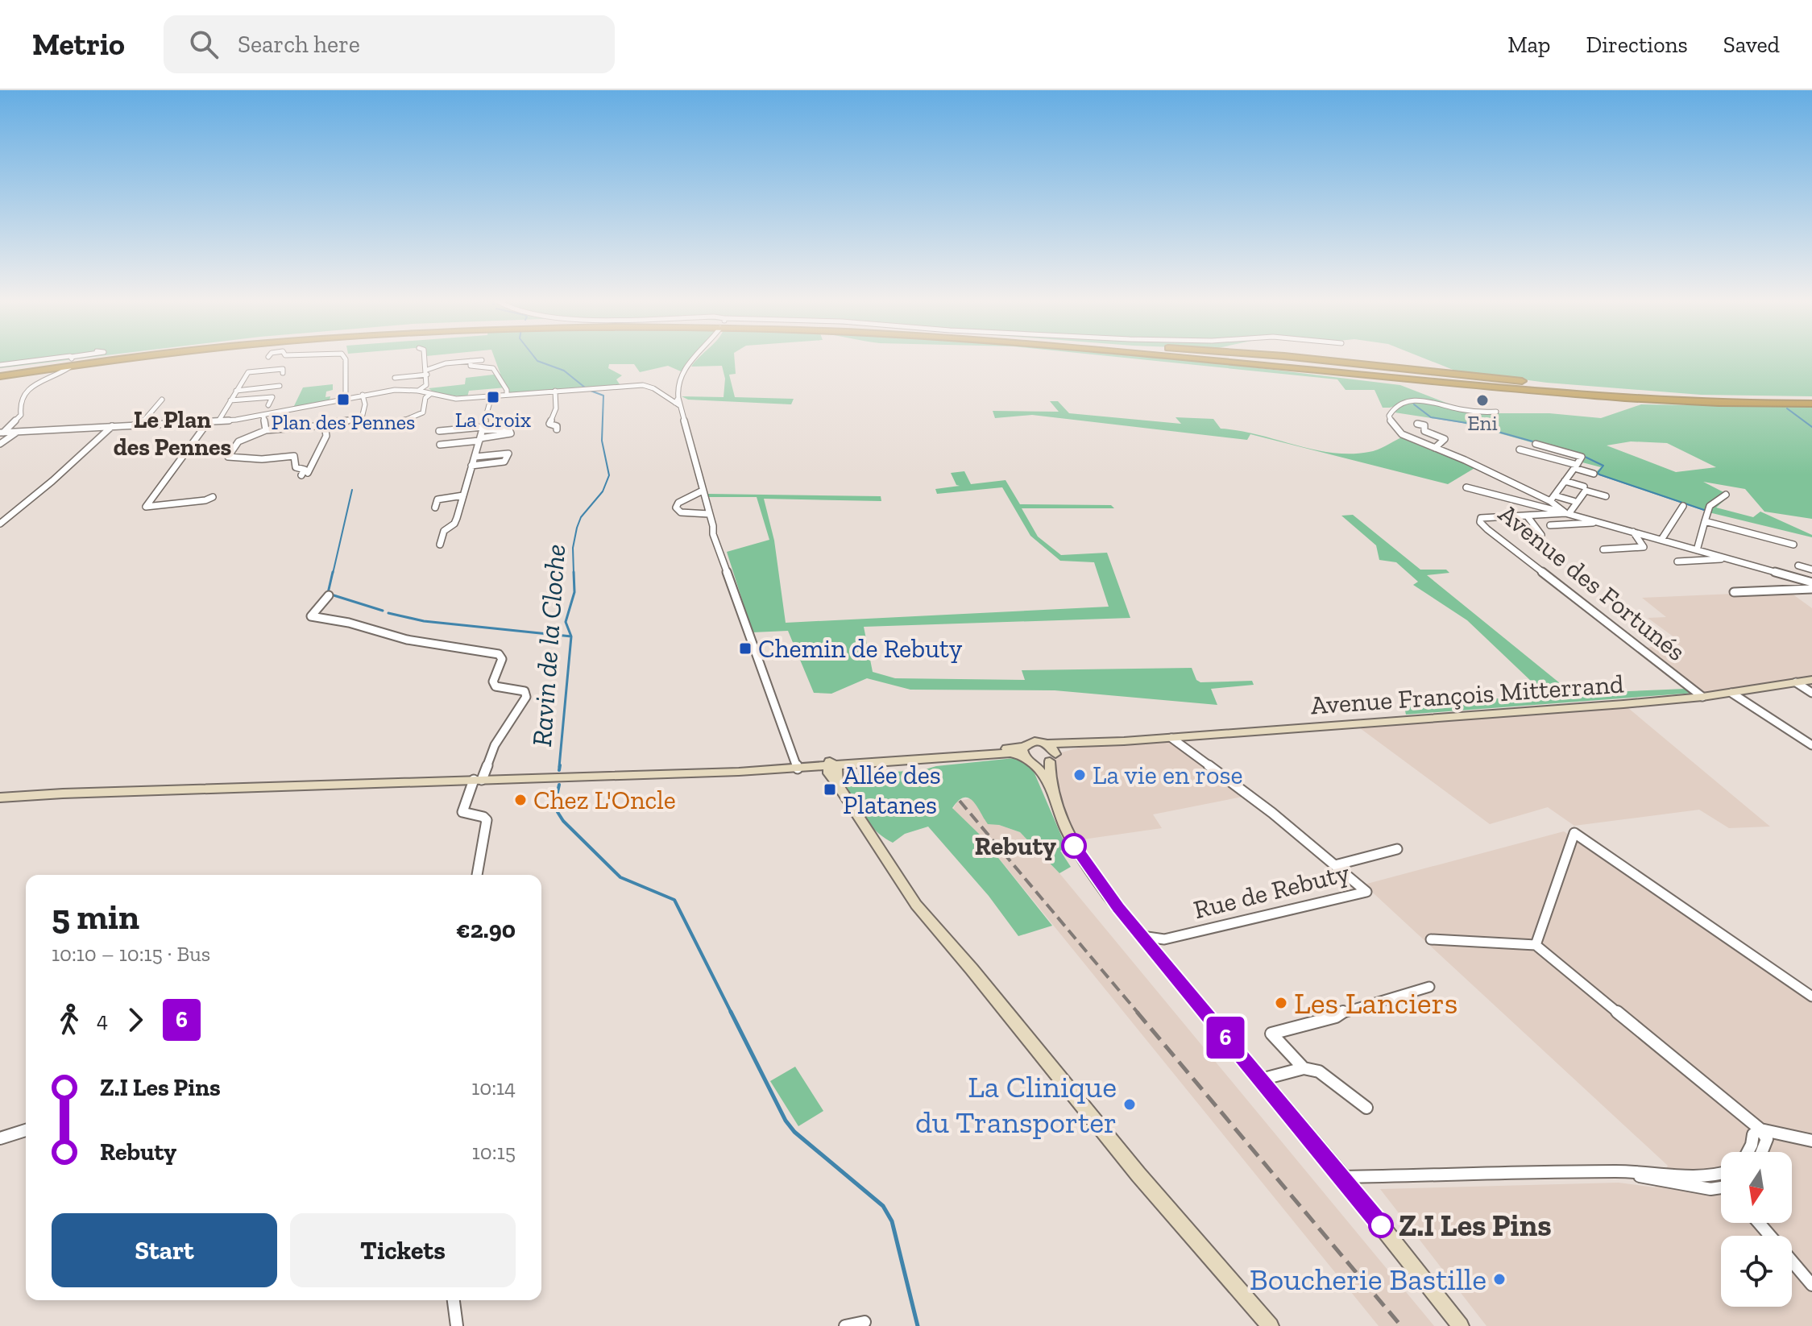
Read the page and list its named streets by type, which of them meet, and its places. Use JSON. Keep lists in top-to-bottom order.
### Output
{
  "streets": {
    "main road": ["Avenue François Mitterrand"],
    "street": ["Avenue des Fortunés", "Rue de Rebuty"]
  },
  "crossings": [
    ["Avenue des Fortunés", "Avenue François Mitterrand"],
    ["Avenue François Mitterrand", "Rue de Rebuty"]
  ],
  "districts": ["Le Plan des Pennes"],
  "water": ["Ravin de la Cloche"],
  "places": {
    "transit": [
      "La Croix",
      "Plan des Pennes",
      "Chemin de Rebuty",
      "Allée des Platanes"
    ],
    "other": [
      "Eni",
      "La vie en rose",
      "Chez L'Oncle",
      "Rebuty",
      "Les Lanciers",
      "La Clinique du Transporter",
      "Z.I Les Pins",
      "Boucherie Bastille"
    ]
  },
  "lines": ["bus line 6"],
  "north": "bottom",
  "page": {
    "header": "Metrio",
    "search": "Search here",
    "nav": ["Map", "Directions", "Saved"],
    "on_map": "6",
    "heading": ["5 min", "10:10 – 10:15 · Bus", "€2.90"],
    "legs": ["4", "6"],
    "list": [
      {
        "name": "Z.I Les Pins",
        "value": "10:14"
      },
      {
        "name": "Rebuty",
        "value": "10:15"
      }
    ],
    "buttons": ["Start", "Tickets"]
  }
}
